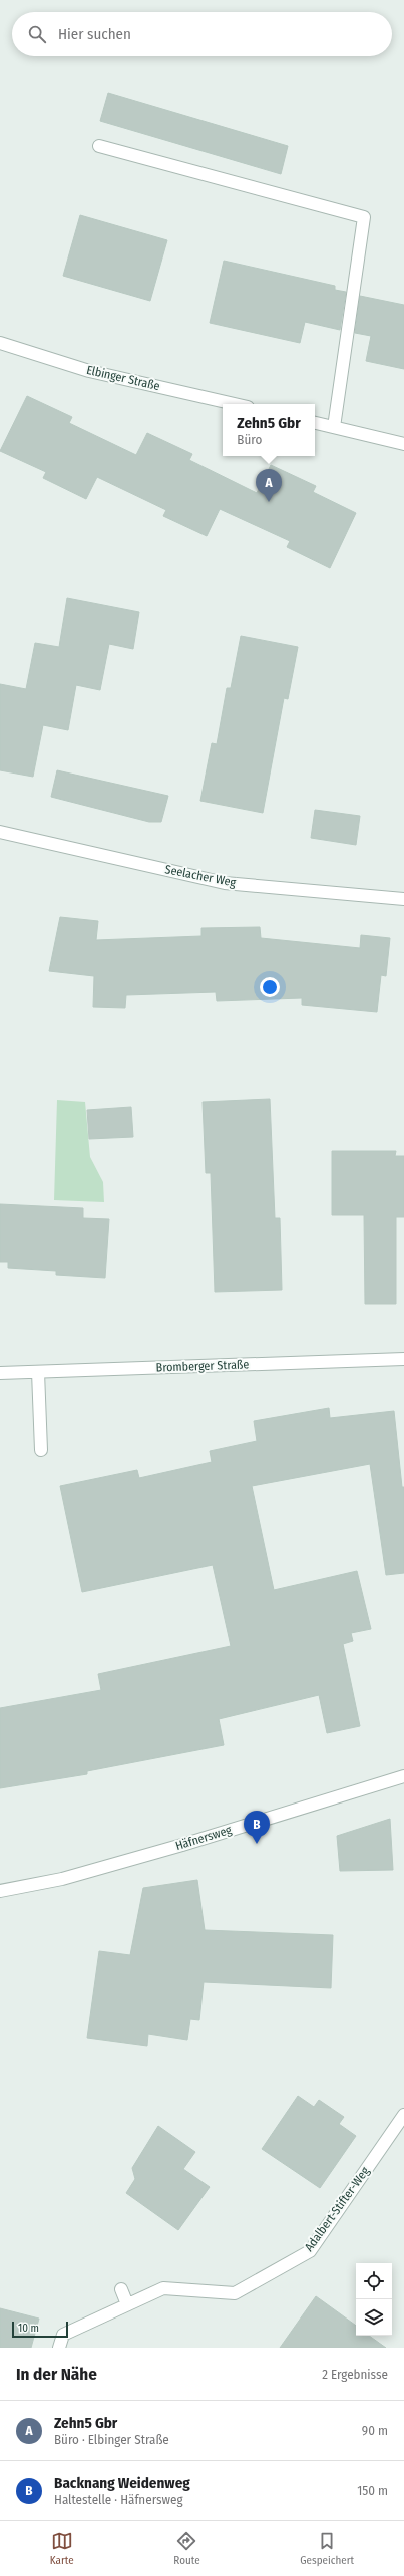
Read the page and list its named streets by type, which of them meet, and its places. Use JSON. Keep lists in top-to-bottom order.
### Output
{
  "streets": {
    "street": [
      "Elbinger Straße",
      "Seelacher Weg",
      "Bromberger Straße",
      "Häfnersweg",
      "Adalbert-Stifter-Weg"
    ]
  },
  "scale_bar": "10 m",
  "page": {
    "search": "Hier suchen",
    "popup": ["Zehn5 Gbr", "Büro"],
    "pins": ["A", "B"],
    "scale": "10 m",
    "heading": ["In der Nähe", "2 Ergebnisse"],
    "list": [
      {
        "mark": "A",
        "name": "Zehn5 Gbr",
        "note": "Büro · Elbinger Straße",
        "value": "90 m"
      },
      {
        "mark": "B",
        "name": "Backnang Weidenweg",
        "note": "Haltestelle · Häfnersweg",
        "value": "150 m"
      }
    ],
    "nav": ["Karte", "Route", "Gespeichert"]
  }
}
